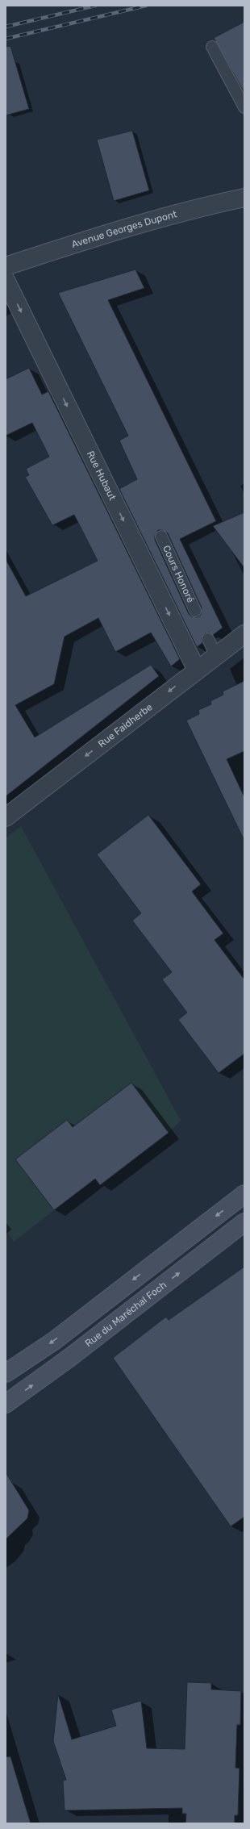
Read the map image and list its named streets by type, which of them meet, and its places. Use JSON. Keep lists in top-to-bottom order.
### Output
{
  "streets": {
    "main road": ["Rue du Maréchal Foch"],
    "street": ["Avenue Georges Dupont", "Rue Hubaut", "Rue Faidherbe"],
    "lane": ["Cours Honoré"]
  },
  "crossings": [
    ["Rue Hubaut", "Rue Faidherbe"]
  ],
  "one_way": ["Rue Hubaut", "Rue Faidherbe"]
}
